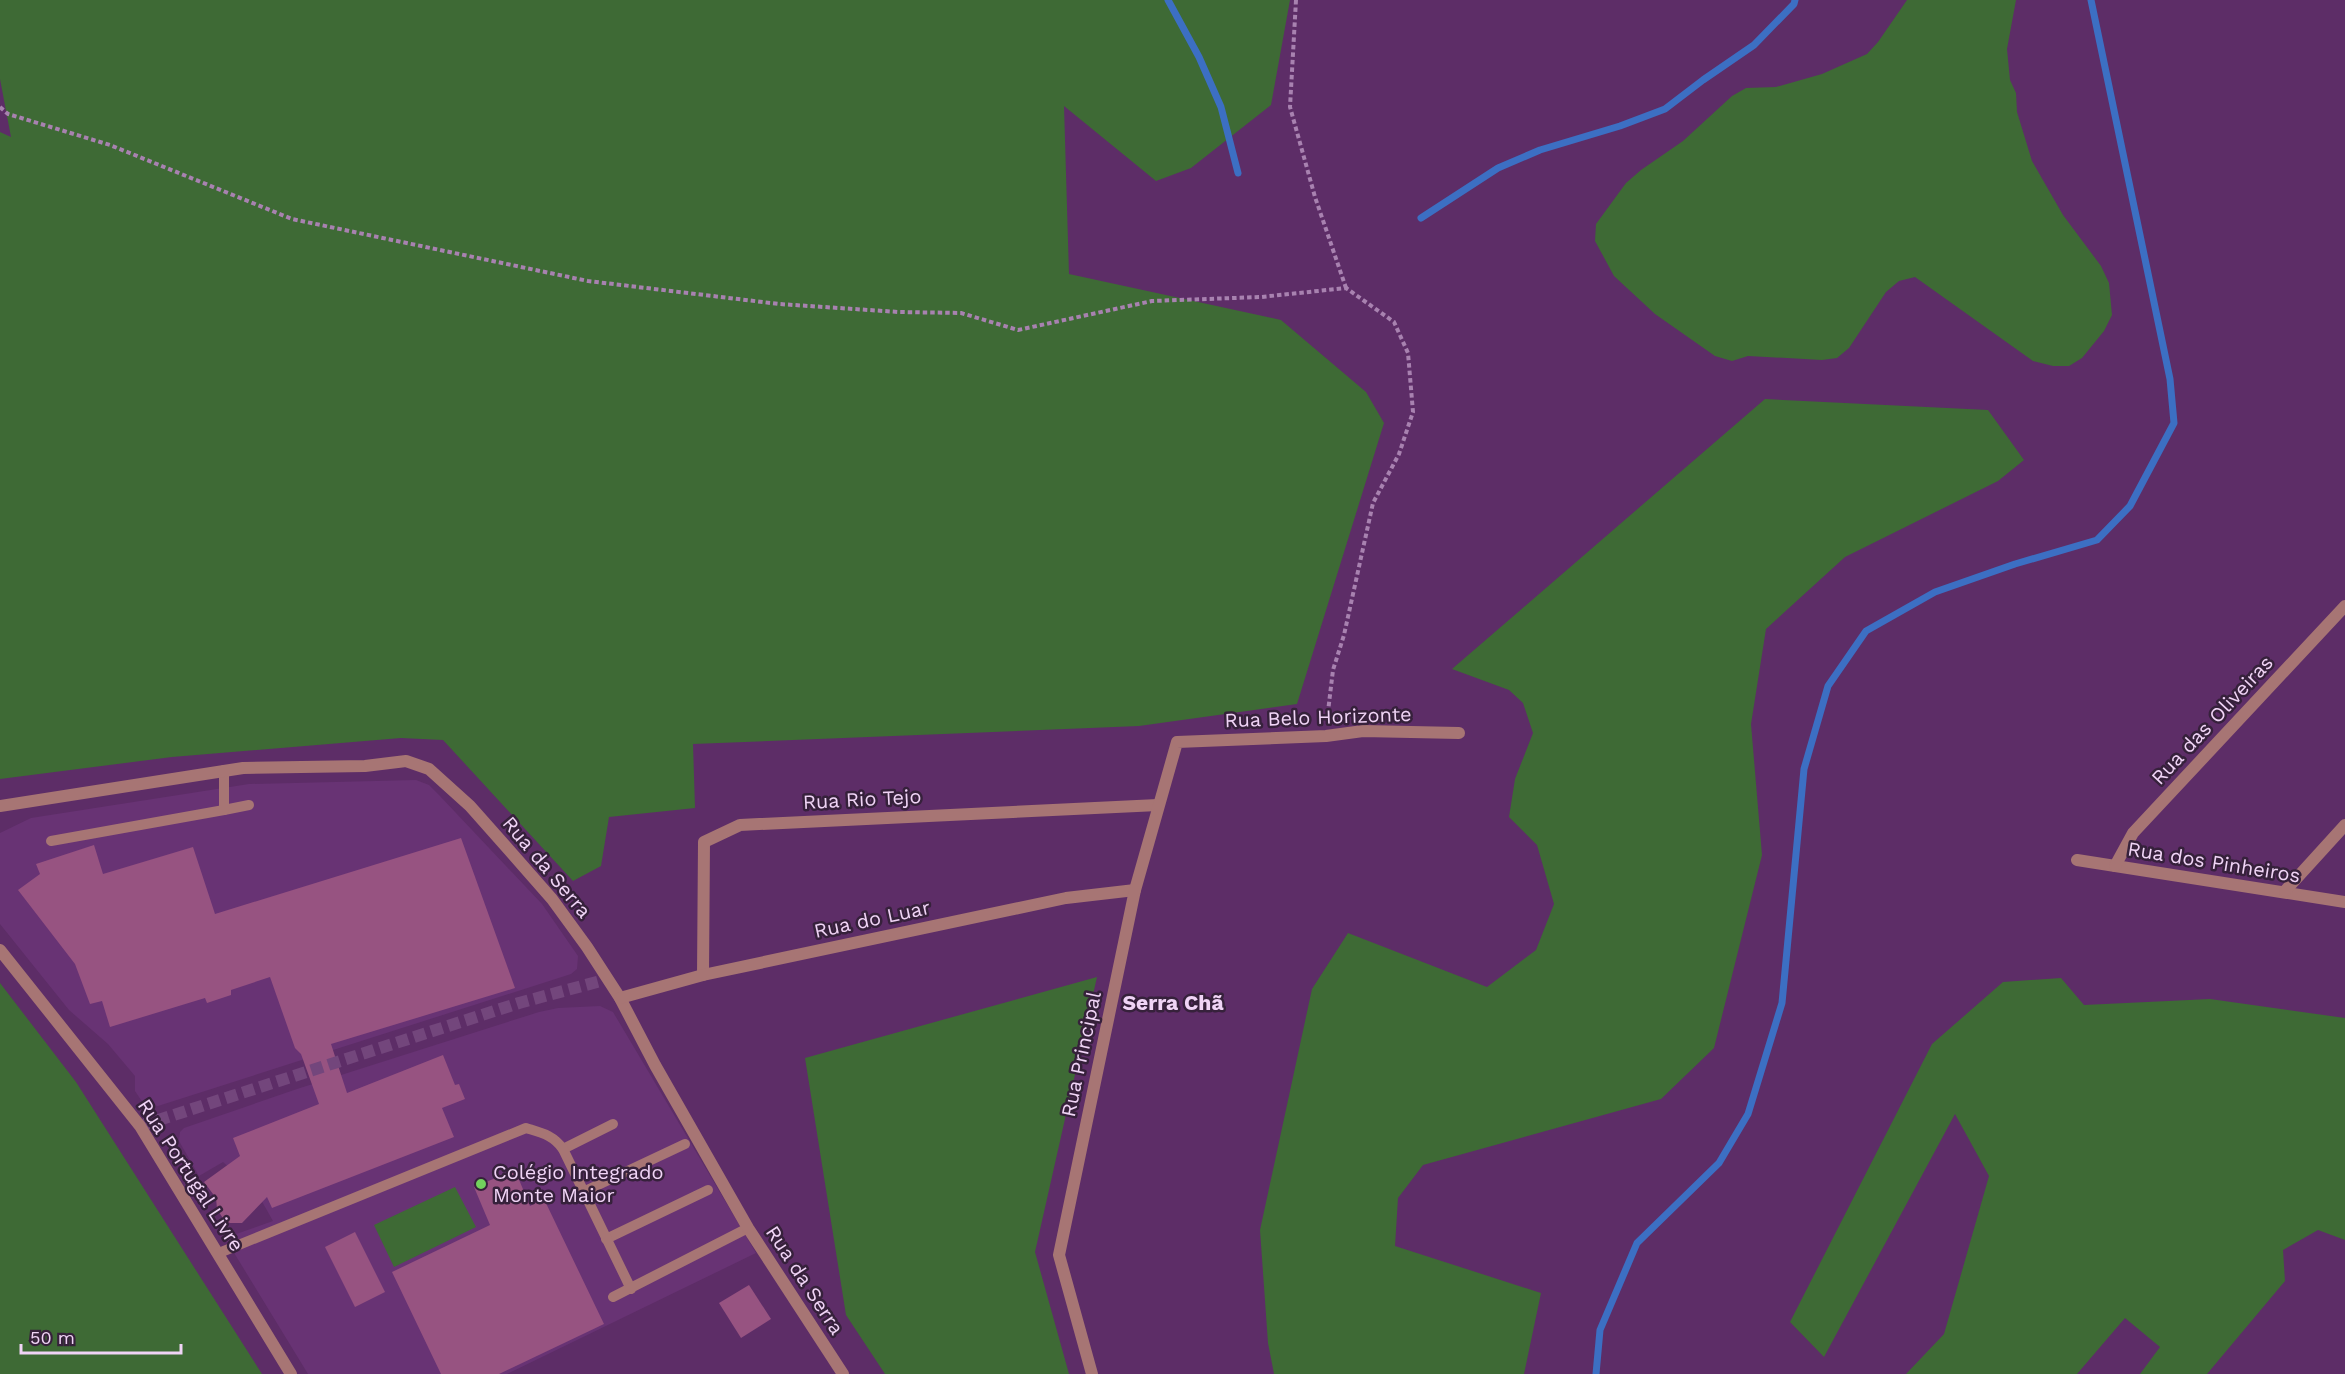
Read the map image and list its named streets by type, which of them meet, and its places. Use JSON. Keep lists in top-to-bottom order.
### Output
{
  "streets": {
    "street": [
      "Rua Belo Horizonte",
      "Rua das Oliveiras",
      "Rua Rio Tejo",
      "Rua dos Pinheiros",
      "Rua da Serra",
      "Rua do Luar",
      "Rua Principal",
      "Rua Portugal Livre"
    ]
  },
  "crossings": [
    ["Rua Belo Horizonte", "Rua Principal"],
    ["Rua das Oliveiras", "Rua dos Pinheiros"],
    ["Rua Rio Tejo", "Rua do Luar"],
    ["Rua Rio Tejo", "Rua Principal"],
    ["Rua da Serra", "Rua do Luar"],
    ["Rua do Luar", "Rua Principal"]
  ],
  "districts": ["Serra Chã"],
  "places": ["Colégio Integrado Monte Maior"],
  "scale_bar": "50 m"
}
